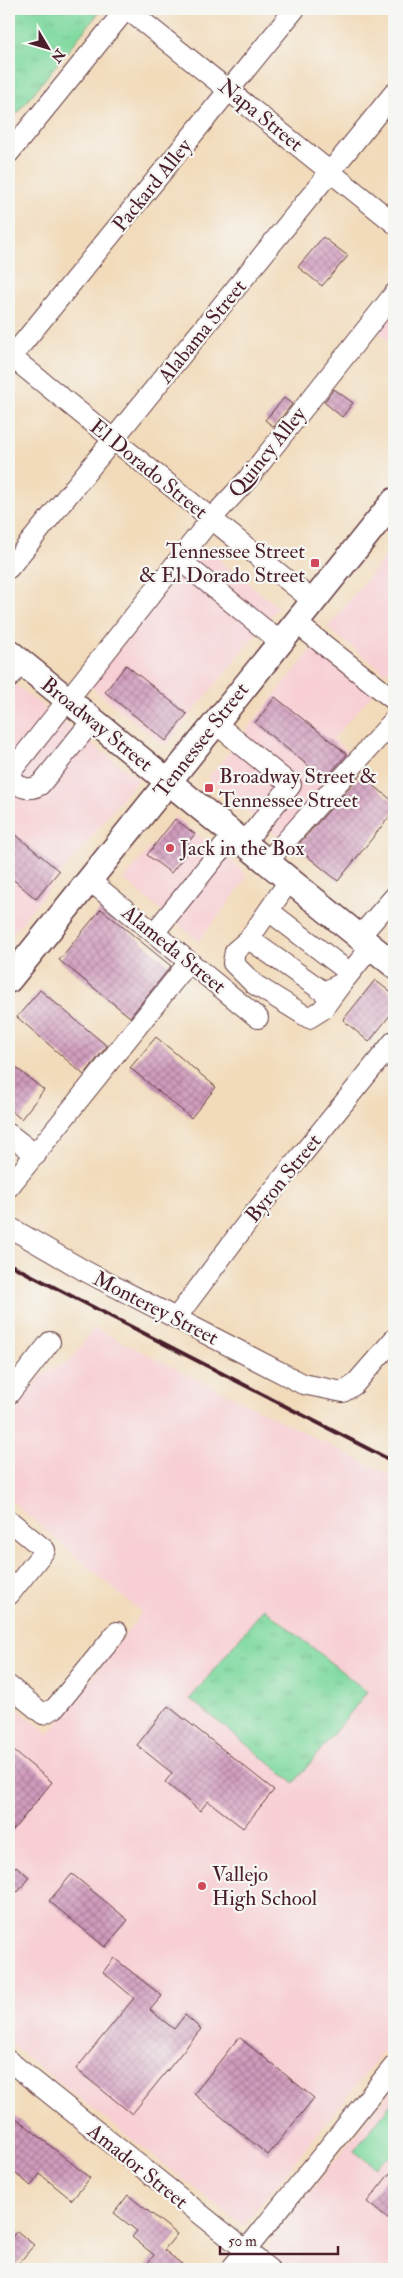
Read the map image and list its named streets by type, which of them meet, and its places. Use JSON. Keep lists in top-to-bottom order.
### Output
{
  "streets": {
    "main road": ["Broadway Street", "Tennessee Street"],
    "street": [
      "Napa Street",
      "Packard Alley",
      "Alabama Street",
      "Quincy Alley",
      "El Dorado Street",
      "Alameda Street",
      "Byron Street",
      "Monterey Street",
      "Amador Street"
    ]
  },
  "crossings": [
    ["Napa Street", "Packard Alley"],
    ["Napa Street", "Alabama Street"],
    ["Packard Alley", "El Dorado Street"],
    ["Alabama Street", "El Dorado Street"],
    ["Quincy Alley", "El Dorado Street"],
    ["Quincy Alley", "Broadway Street"],
    ["El Dorado Street", "Tennessee Street"],
    ["Broadway Street", "Tennessee Street"],
    ["Tennessee Street", "Alameda Street"],
    ["Byron Street", "Monterey Street"]
  ],
  "places": {
    "transit": ["Tennessee Street & El Dorado Street", "Broadway Street & Tennessee Street"],
    "other": ["Jack in the Box", "Vallejo High School"]
  },
  "scale_bar": "50 m",
  "north": "bottom right"
}
